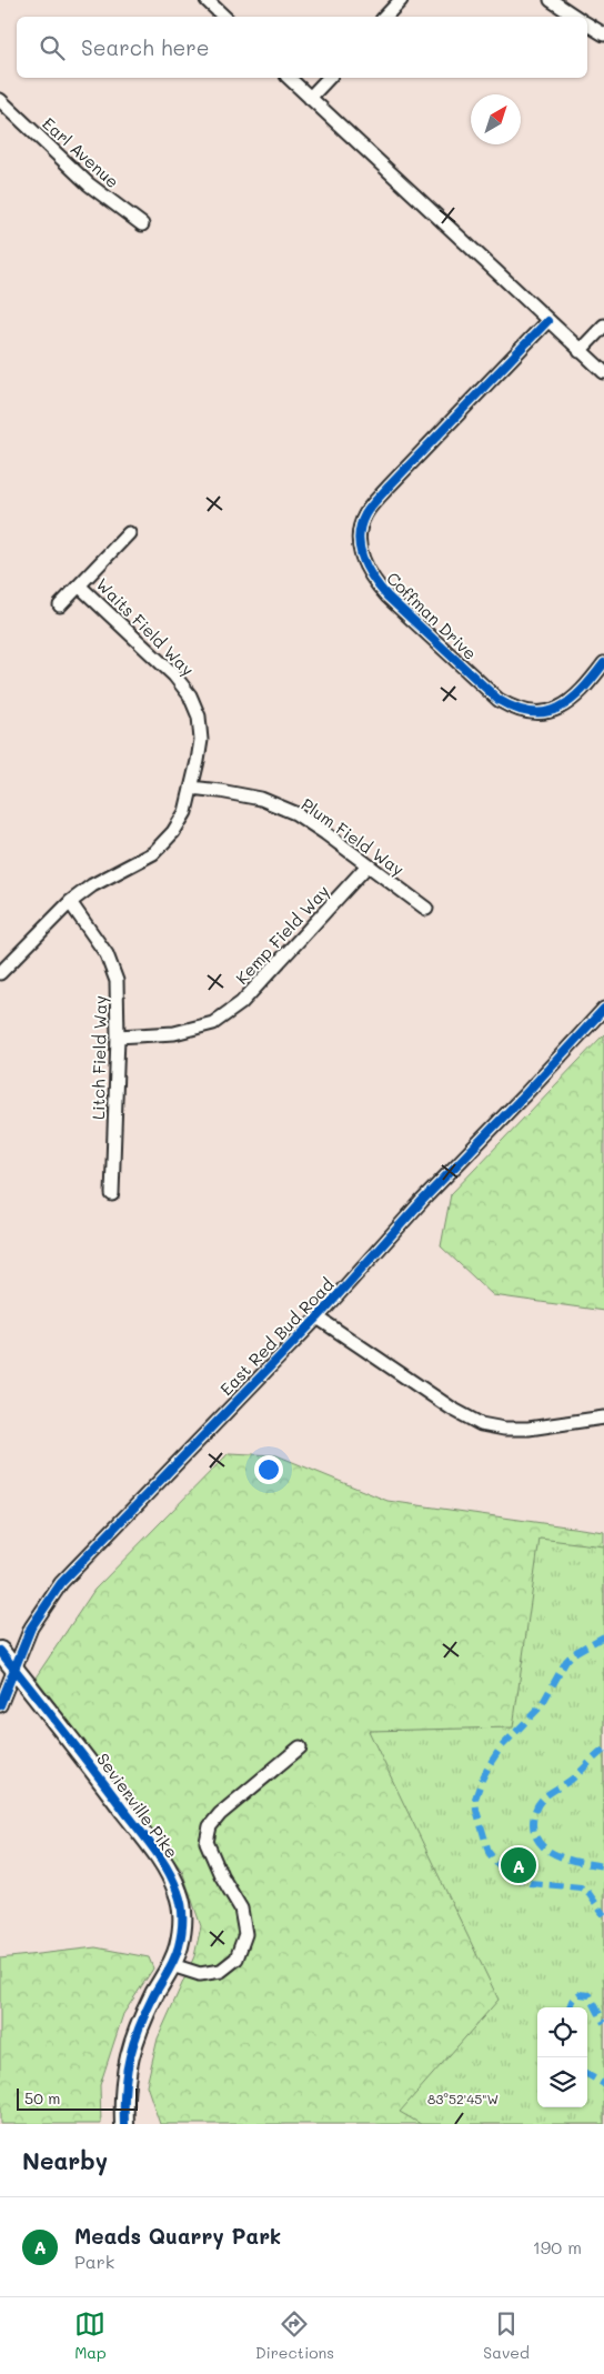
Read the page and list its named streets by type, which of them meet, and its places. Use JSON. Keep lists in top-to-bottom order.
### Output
{
  "streets": {
    "street": [
      "Earl Avenue",
      "Coffman Drive",
      "Waits Field Way",
      "Plum Field Way",
      "Kemp Field Way",
      "Litch Field Way",
      "East Red Bud Road",
      "Sevierville Pike"
    ]
  },
  "crossings": [
    ["Waits Field Way", "Plum Field Way"],
    ["Waits Field Way", "Litch Field Way"],
    ["Plum Field Way", "Kemp Field Way"],
    ["Kemp Field Way", "Litch Field Way"],
    ["East Red Bud Road", "Sevierville Pike"]
  ],
  "scale_bar": "50 m",
  "north": "top right",
  "page": {
    "search": "Search here",
    "pins": "A",
    "scale": "50 m",
    "heading": "Nearby",
    "list": [
      {
        "mark": "A",
        "name": "Meads Quarry Park",
        "note": "Park",
        "value": "190 m"
      }
    ],
    "nav": ["Map", "Directions", "Saved"]
  },
  "coordinates": ["83°52'45\"W"]
}
